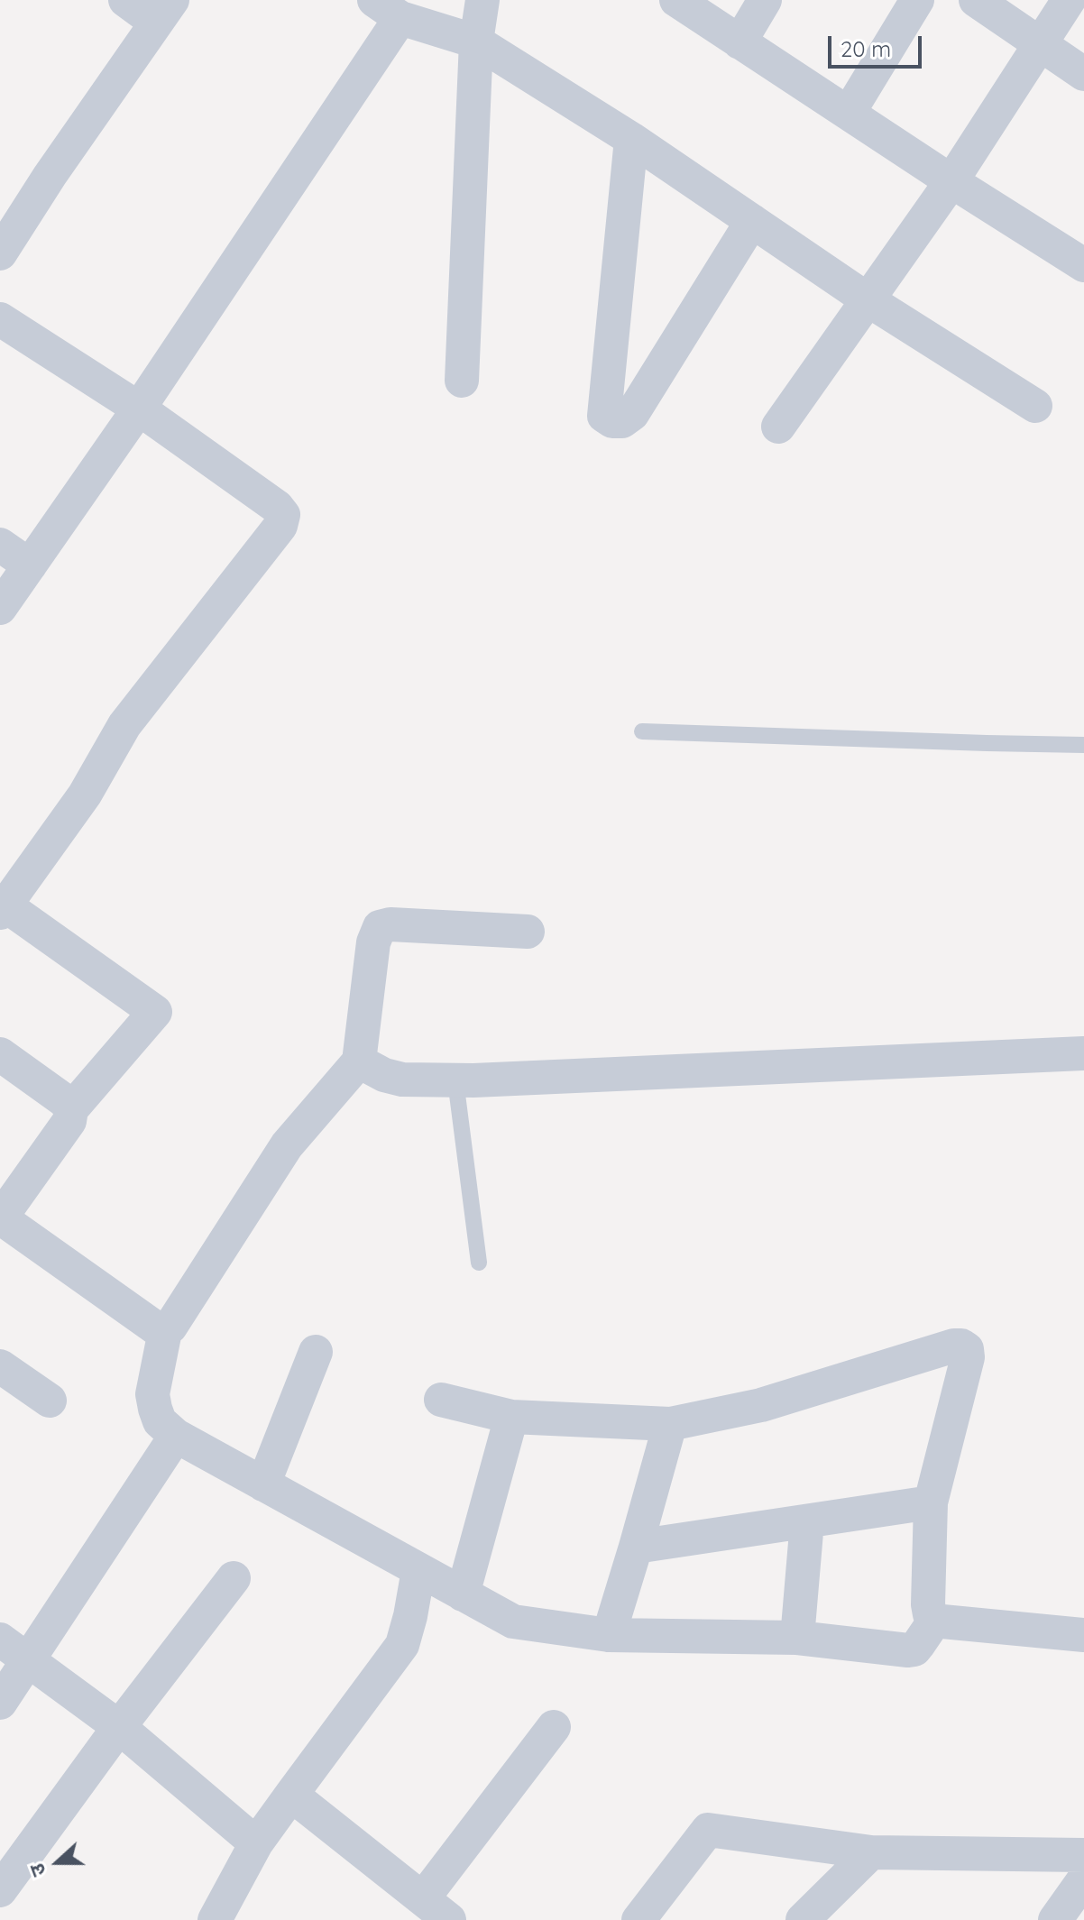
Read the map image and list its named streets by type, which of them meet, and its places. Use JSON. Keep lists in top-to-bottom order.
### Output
{
  "scale_bar": "20 m",
  "north": "left"
}
